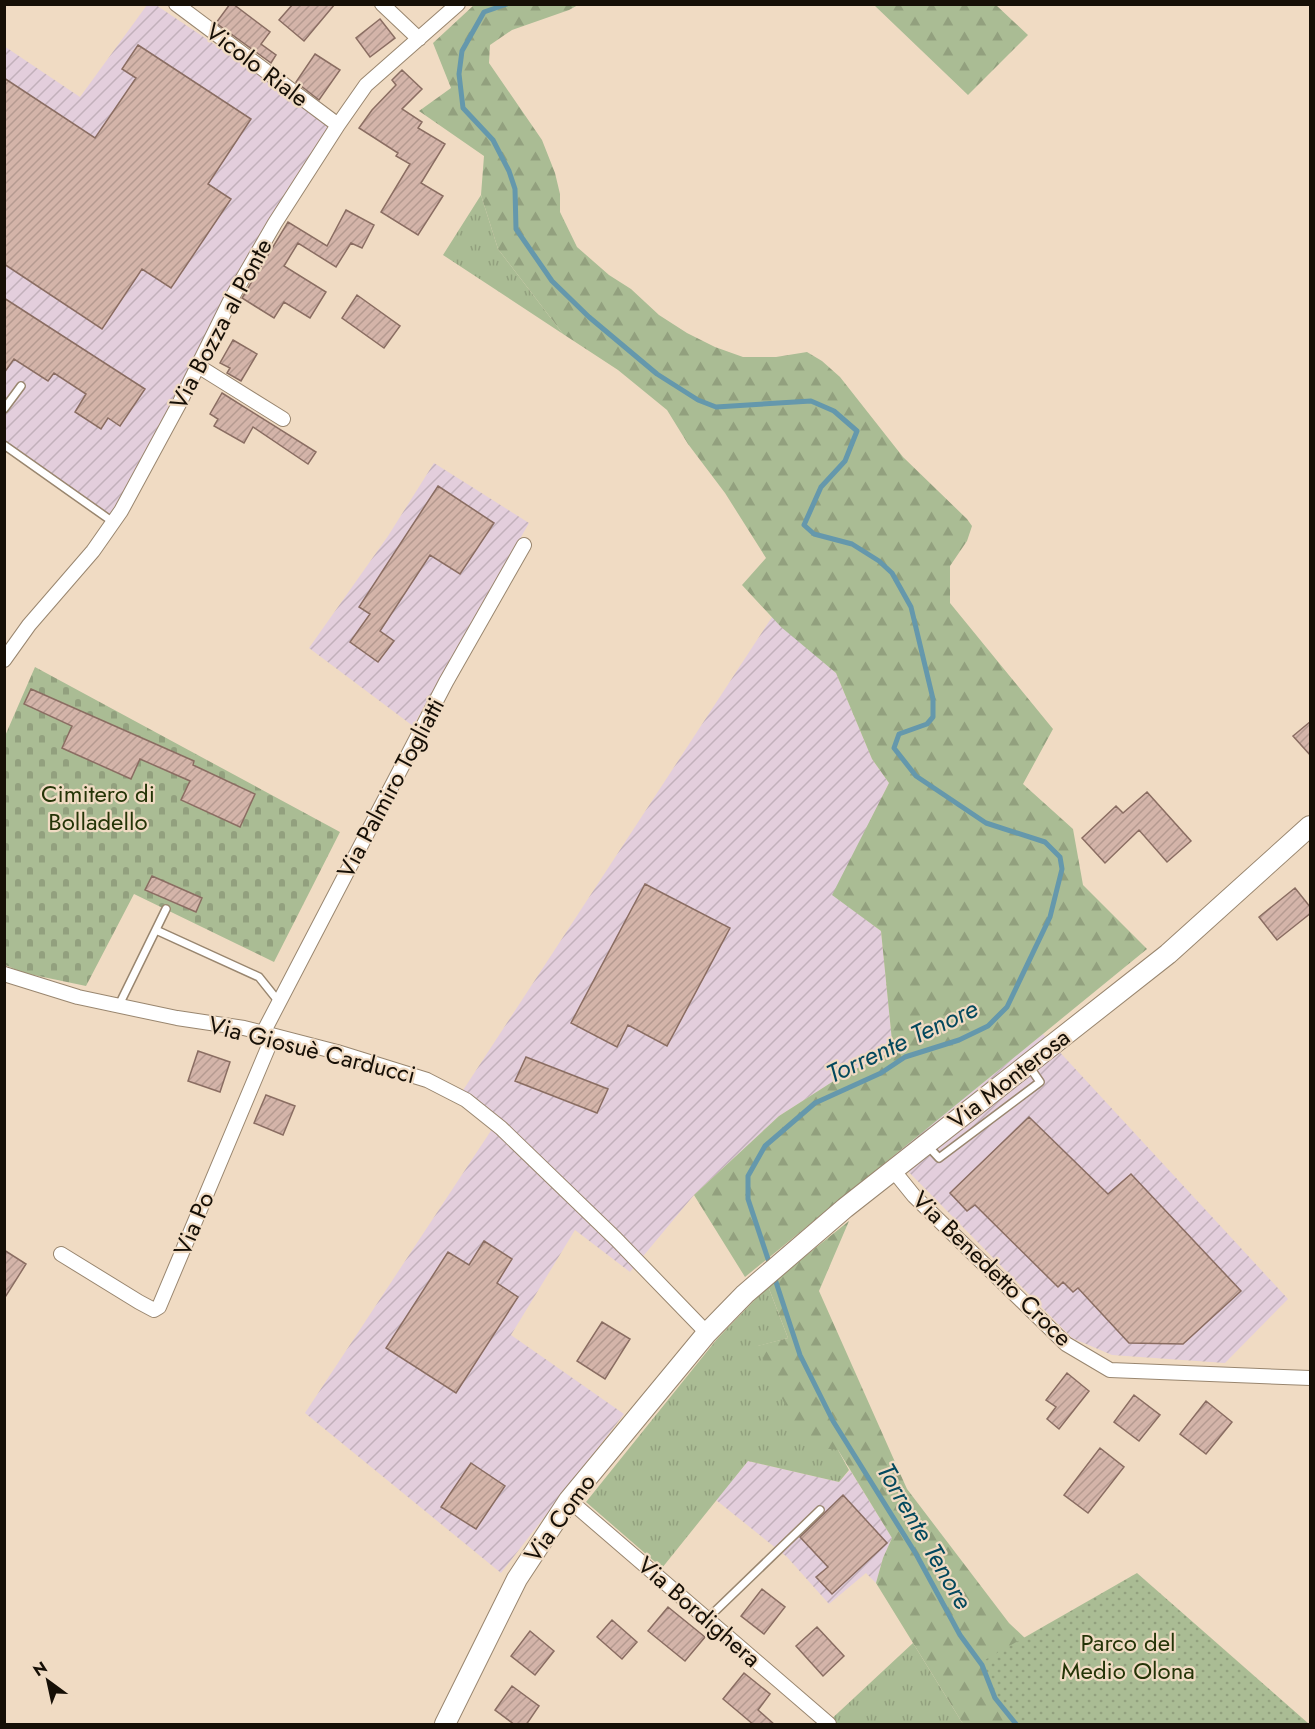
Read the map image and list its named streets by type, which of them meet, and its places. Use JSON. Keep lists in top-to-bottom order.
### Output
{
  "streets": {
    "main road": ["Via Monterosa", "Via Como"],
    "street": [
      "Vicolo Riale",
      "Via Bozza al Ponte",
      "Via Palmiro Togliatti",
      "Via Giosuè Carducci",
      "Via Po",
      "Via Benedetto Croce",
      "Via Bordighera"
    ]
  },
  "crossings": [
    ["Vicolo Riale", "Via Bozza al Ponte"],
    ["Via Palmiro Togliatti", "Via Giosuè Carducci"],
    ["Via Palmiro Togliatti", "Via Po"],
    ["Via Giosuè Carducci", "Via Monterosa"],
    ["Via Giosuè Carducci", "Via Po"],
    ["Via Giosuè Carducci", "Via Como"],
    ["Via Monterosa", "Via Benedetto Croce"],
    ["Via Monterosa", "Via Como"],
    ["Via Como", "Via Bordighera"]
  ],
  "water": ["Torrente Tenore"],
  "parks": ["Cimitero di Bolladello", "Parco del Medio Olona"],
  "north": "top left"
}
